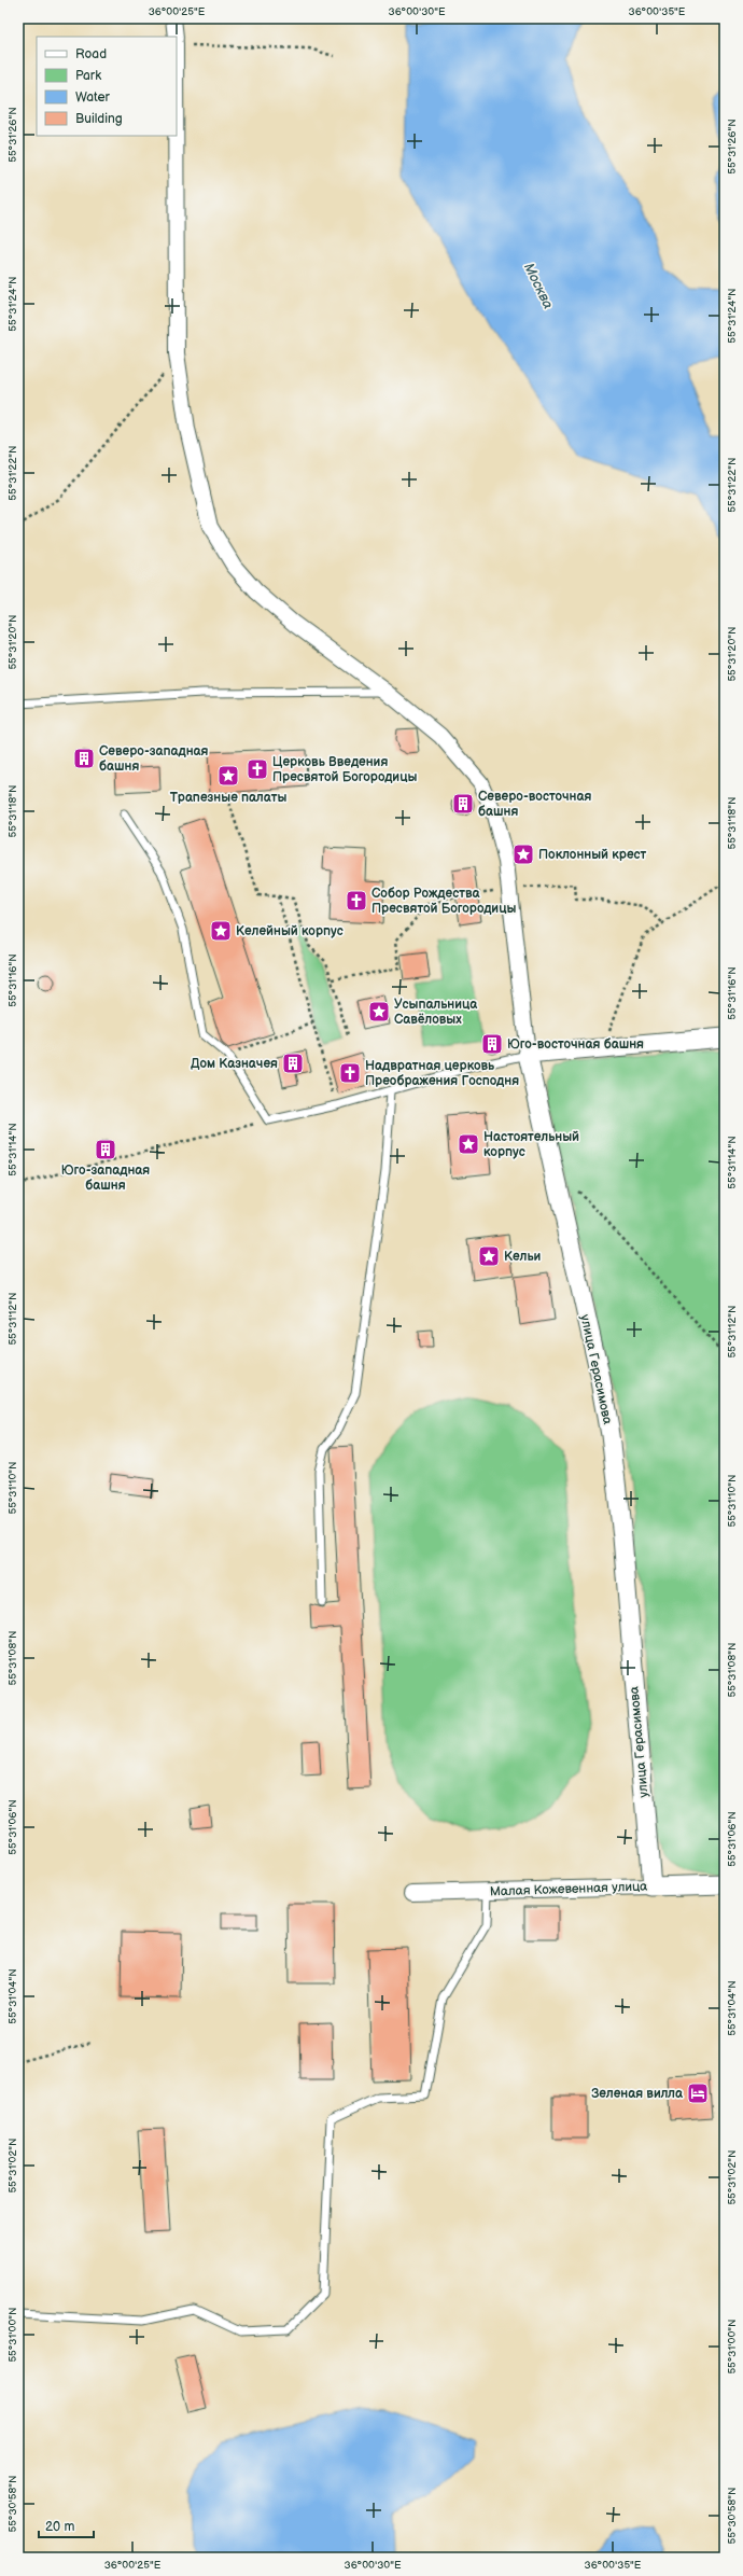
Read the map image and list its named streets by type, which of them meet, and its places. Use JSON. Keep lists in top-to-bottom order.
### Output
{
  "streets": {
    "street": ["улица Герасимова", "Малая Кожевенная улица"]
  },
  "crossings": [
    ["улица Герасимова", "Малая Кожевенная улица"]
  ],
  "water": ["Москва"],
  "places": {
    "building": [
      "Северо-западная башня",
      "Северо-восточная башня",
      "Юго-восточная башня",
      "Дом Казначея",
      "Юго-западная башня"
    ],
    "church": ["Церковь Введения Пресвятой Богородицы", "Собор Рождества Пресвятой Богородицы", "Надвратная церковь Преображения Господня"],
    "place": [
      "Трапезные палаты",
      "Поклонный крест",
      "Келейный корпус",
      "Усыпальница Савёловых",
      "Настоятельный корпус",
      "Кельи"
    ],
    "hotel": ["Зеленая вилла"]
  },
  "legend": [
    "Road",
    "Park",
    "Water",
    "Building"
  ],
  "scale_bar": "20 m",
  "coordinates": [
    "36°00'25\"E",
    "36°00'30\"E",
    "36°00'35\"E",
    "55°31'26\"N",
    "55°31'24\"N",
    "55°31'22\"N",
    "55°31'20\"N",
    "55°31'18\"N",
    "55°31'16\"N",
    "55°31'14\"N",
    "55°31'12\"N",
    "55°31'10\"N",
    "55°31'08\"N",
    "55°31'06\"N",
    "55°31'04\"N",
    "55°31'02\"N",
    "55°31'00\"N",
    "55°30'58\"N"
  ]
}
